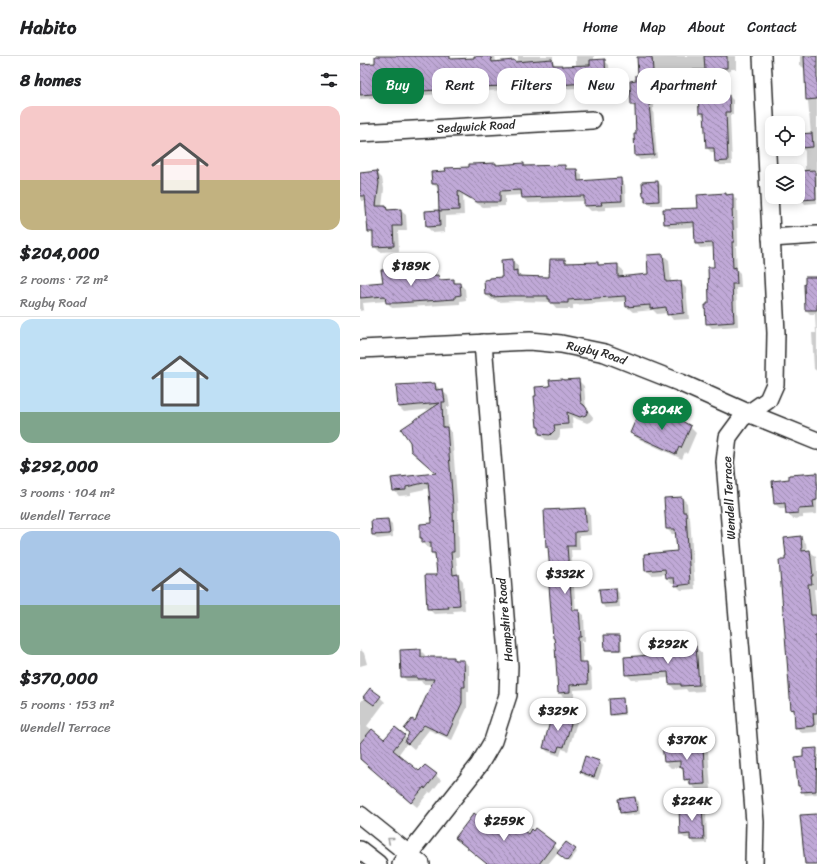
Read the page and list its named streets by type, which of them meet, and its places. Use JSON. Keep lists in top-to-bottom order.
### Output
{
  "streets": {
    "street": [
      "Sedgwick Road",
      "Rugby Road",
      "Wendell Terrace",
      "Hampshire Road"
    ]
  },
  "crossings": [
    ["Rugby Road", "Wendell Terrace"],
    ["Rugby Road", "Hampshire Road"]
  ],
  "page": {
    "header": "Habito",
    "nav": [
      "Home",
      "Map",
      "About",
      "Contact"
    ],
    "heading": "8 homes",
    "chip": [
      "Buy",
      "Rent",
      "Filters",
      "New",
      "Apartment"
    ],
    "list": [
      {
        "name": "$204,000",
        "note": "2 rooms · 72 m² · Rugby Road"
      },
      {
        "name": "$292,000",
        "note": "3 rooms · 104 m² · Wendell Terrace"
      },
      {
        "name": "$370,000",
        "note": "5 rooms · 153 m² · Wendell Terrace"
      }
    ],
    "price": [
      "$189K",
      "$204K",
      "$332K",
      "$292K",
      "$329K",
      "$370K",
      "$224K",
      "$259K"
    ]
  }
}
